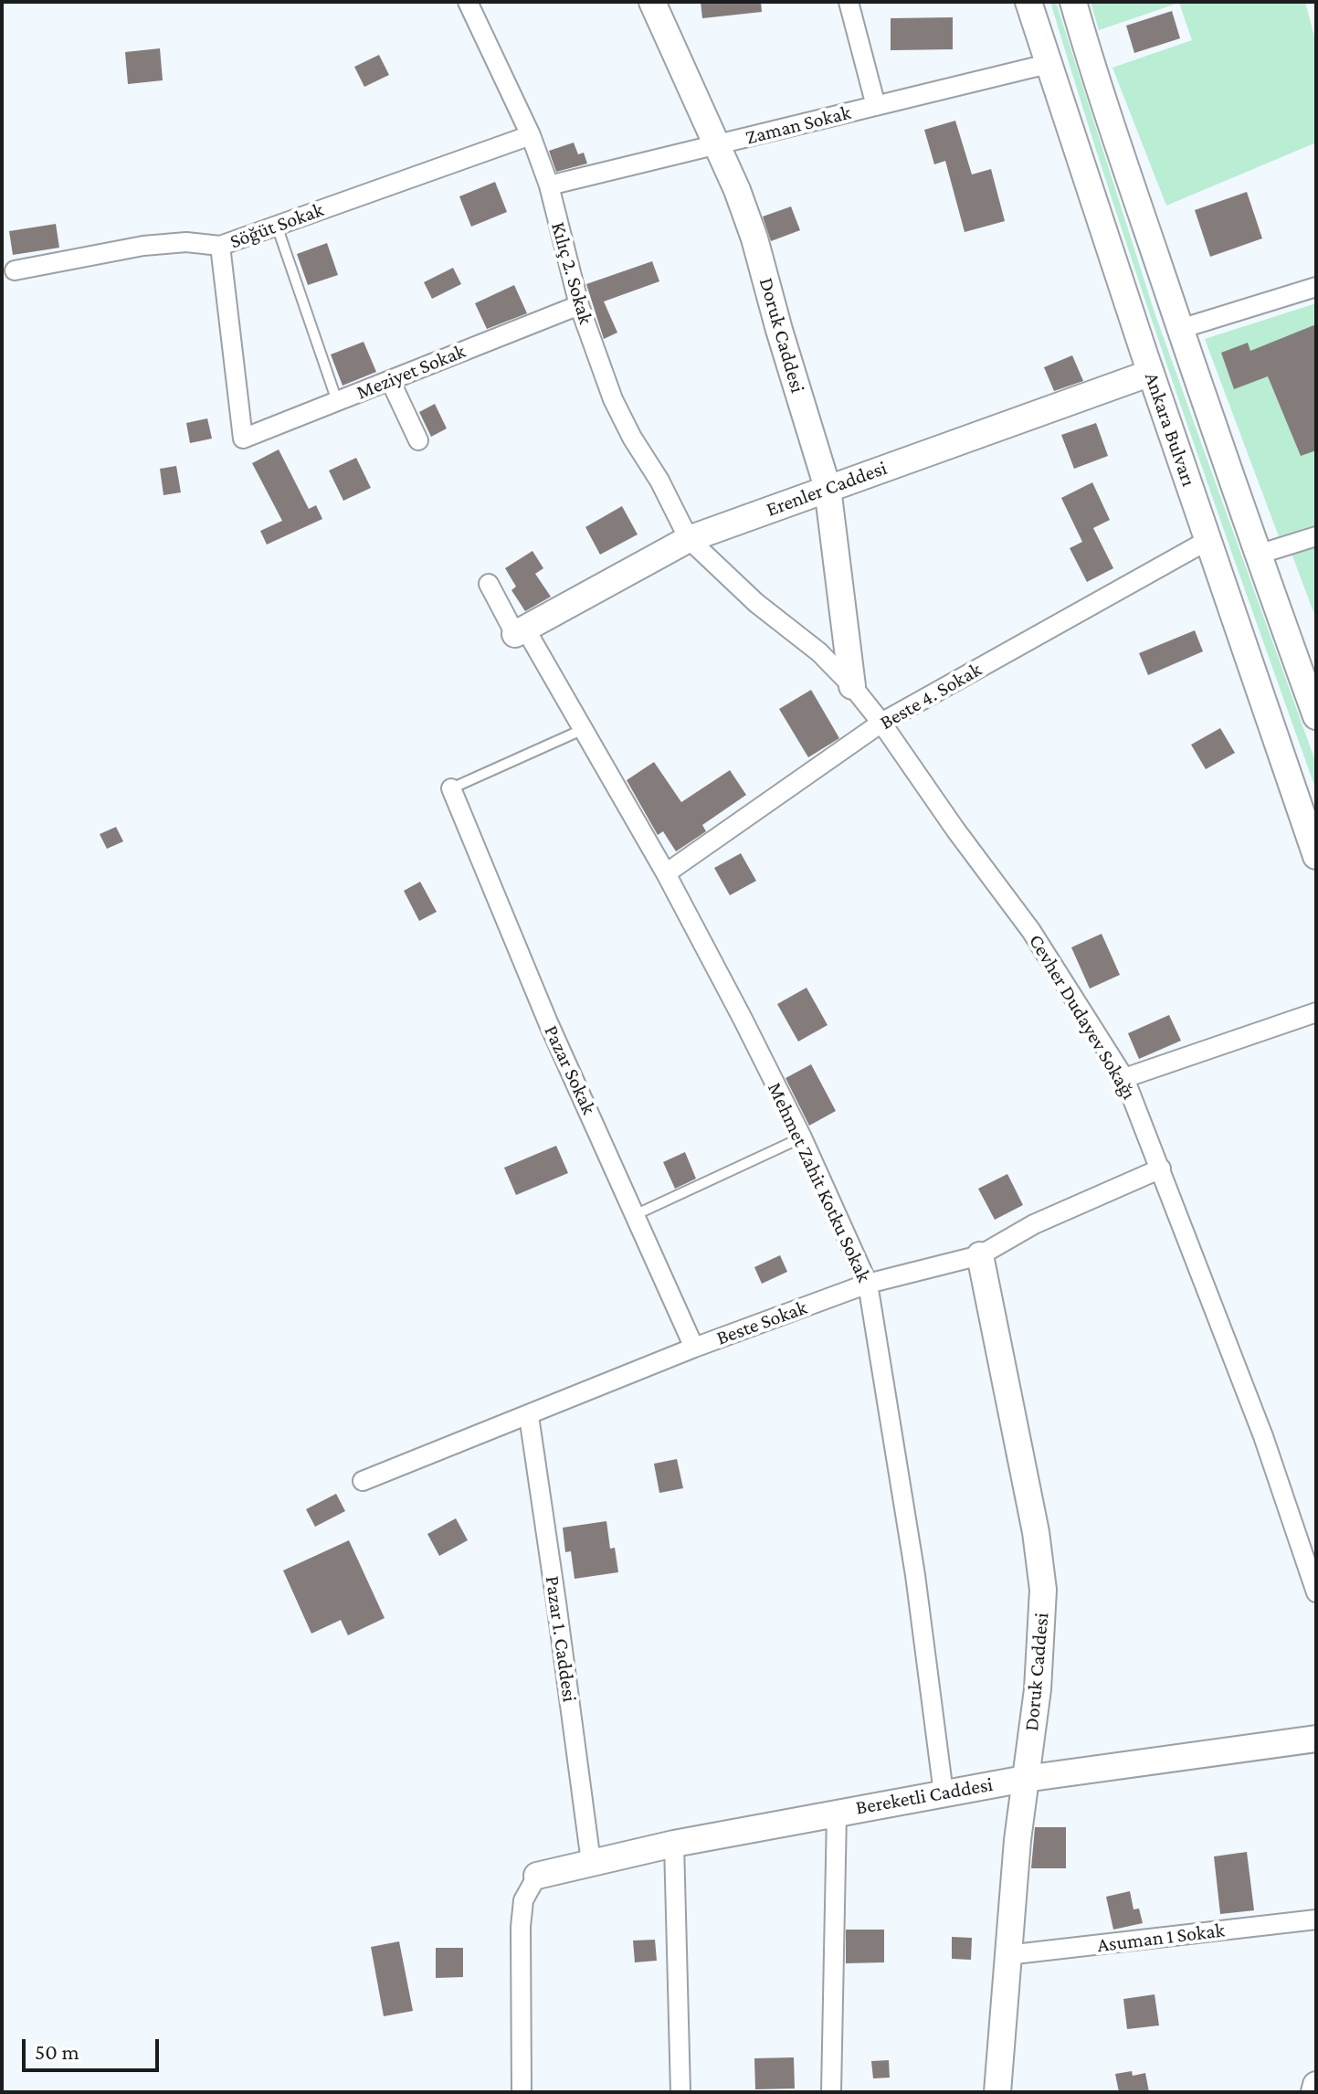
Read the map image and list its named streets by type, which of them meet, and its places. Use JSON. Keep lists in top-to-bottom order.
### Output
{
  "streets": {
    "street": [
      "Zaman Sokak",
      "Söğüt Sokak",
      "Kılıç 2. Sokak",
      "Doruk Caddesi",
      "Meziyet Sokak",
      "Ankara Bulvarı",
      "Erenler Caddesi",
      "Beste 4. Sokak",
      "Cevher Dudayev Sokağı",
      "Pazar Sokak",
      "Mehmet Zahit Kotku Sokak",
      "Beste Sokak",
      "Pazar 1. Caddesi",
      "Bereketli Caddesi",
      "Asuman 1 Sokak"
    ]
  },
  "crossings": [
    ["Zaman Sokak", "Kılıç 2. Sokak"],
    ["Zaman Sokak", "Doruk Caddesi"],
    ["Zaman Sokak", "Ankara Bulvarı"],
    ["Söğüt Sokak", "Kılıç 2. Sokak"],
    ["Söğüt Sokak", "Meziyet Sokak"],
    ["Kılıç 2. Sokak", "Meziyet Sokak"],
    ["Kılıç 2. Sokak", "Erenler Caddesi"],
    ["Kılıç 2. Sokak", "Cevher Dudayev Sokağı"],
    ["Doruk Caddesi", "Erenler Caddesi"],
    ["Doruk Caddesi", "Cevher Dudayev Sokağı"],
    ["Doruk Caddesi", "Beste Sokak"],
    ["Doruk Caddesi", "Bereketli Caddesi"],
    ["Doruk Caddesi", "Asuman 1 Sokak"],
    ["Ankara Bulvarı", "Erenler Caddesi"],
    ["Ankara Bulvarı", "Beste 4. Sokak"],
    ["Erenler Caddesi", "Cevher Dudayev Sokağı"],
    ["Erenler Caddesi", "Mehmet Zahit Kotku Sokak"],
    ["Beste 4. Sokak", "Cevher Dudayev Sokağı"],
    ["Beste 4. Sokak", "Mehmet Zahit Kotku Sokak"],
    ["Cevher Dudayev Sokağı", "Beste Sokak"],
    ["Pazar Sokak", "Beste Sokak"],
    ["Mehmet Zahit Kotku Sokak", "Beste Sokak"],
    ["Mehmet Zahit Kotku Sokak", "Bereketli Caddesi"],
    ["Beste Sokak", "Pazar 1. Caddesi"],
    ["Pazar 1. Caddesi", "Bereketli Caddesi"]
  ],
  "scale_bar": "50 m"
}
